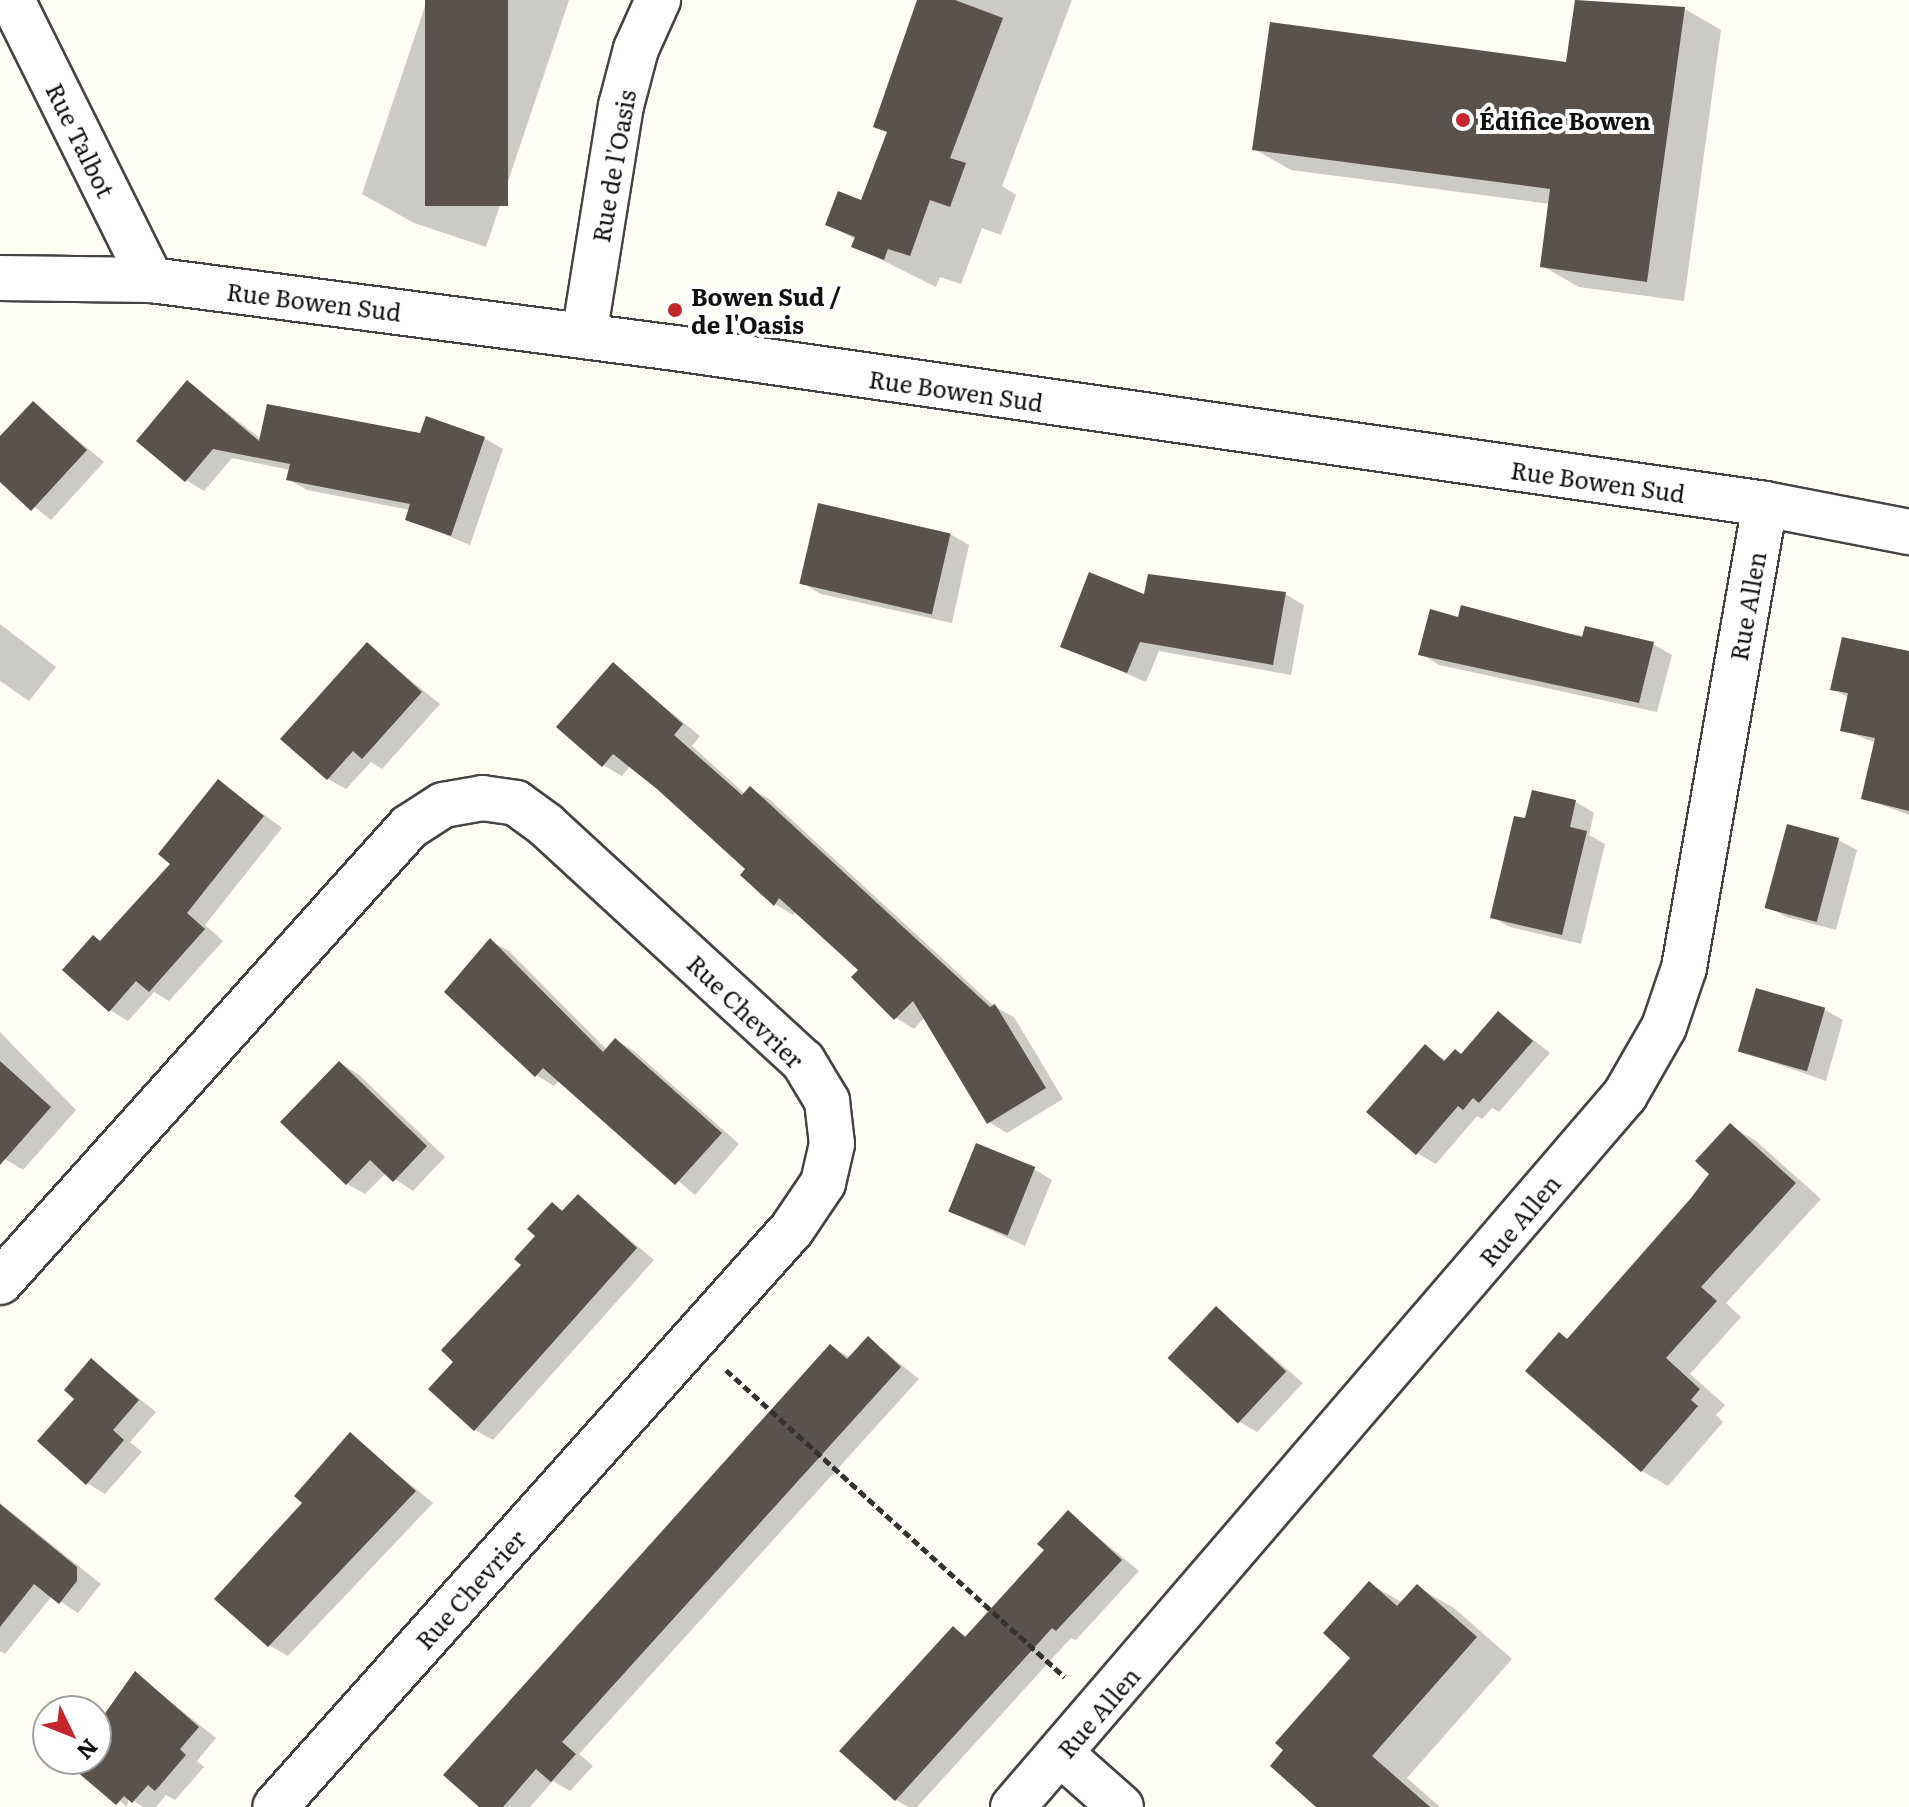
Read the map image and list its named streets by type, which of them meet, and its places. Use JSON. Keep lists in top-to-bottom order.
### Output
{
  "streets": {
    "street": [
      "Rue Talbot",
      "Rue de l'Oasis",
      "Rue Bowen Sud",
      "Rue Allen",
      "Rue Chevrier"
    ]
  },
  "crossings": [
    ["Rue Talbot", "Rue Bowen Sud"],
    ["Rue de l'Oasis", "Rue Bowen Sud"],
    ["Rue Bowen Sud", "Rue Allen"]
  ],
  "places": ["Édifice Bowen", "Bowen Sud / de l'Oasis"],
  "north": "bottom right"
}
